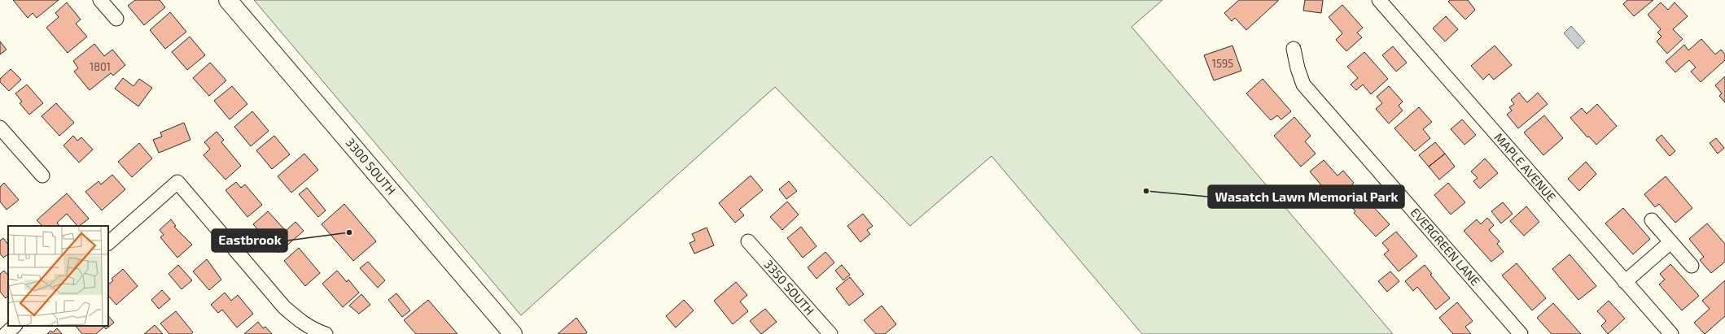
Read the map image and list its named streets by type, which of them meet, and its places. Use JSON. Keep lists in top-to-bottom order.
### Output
{
  "streets": {
    "main road": ["3300 SOUTH"],
    "street": ["MAPLE AVENUE", "EVERGREEN LANE", "3350 SOUTH"]
  },
  "places": ["Wasatch Lawn Memorial Park", "Eastbrook"],
  "house_numbers": ["1595", "1801"]
}
